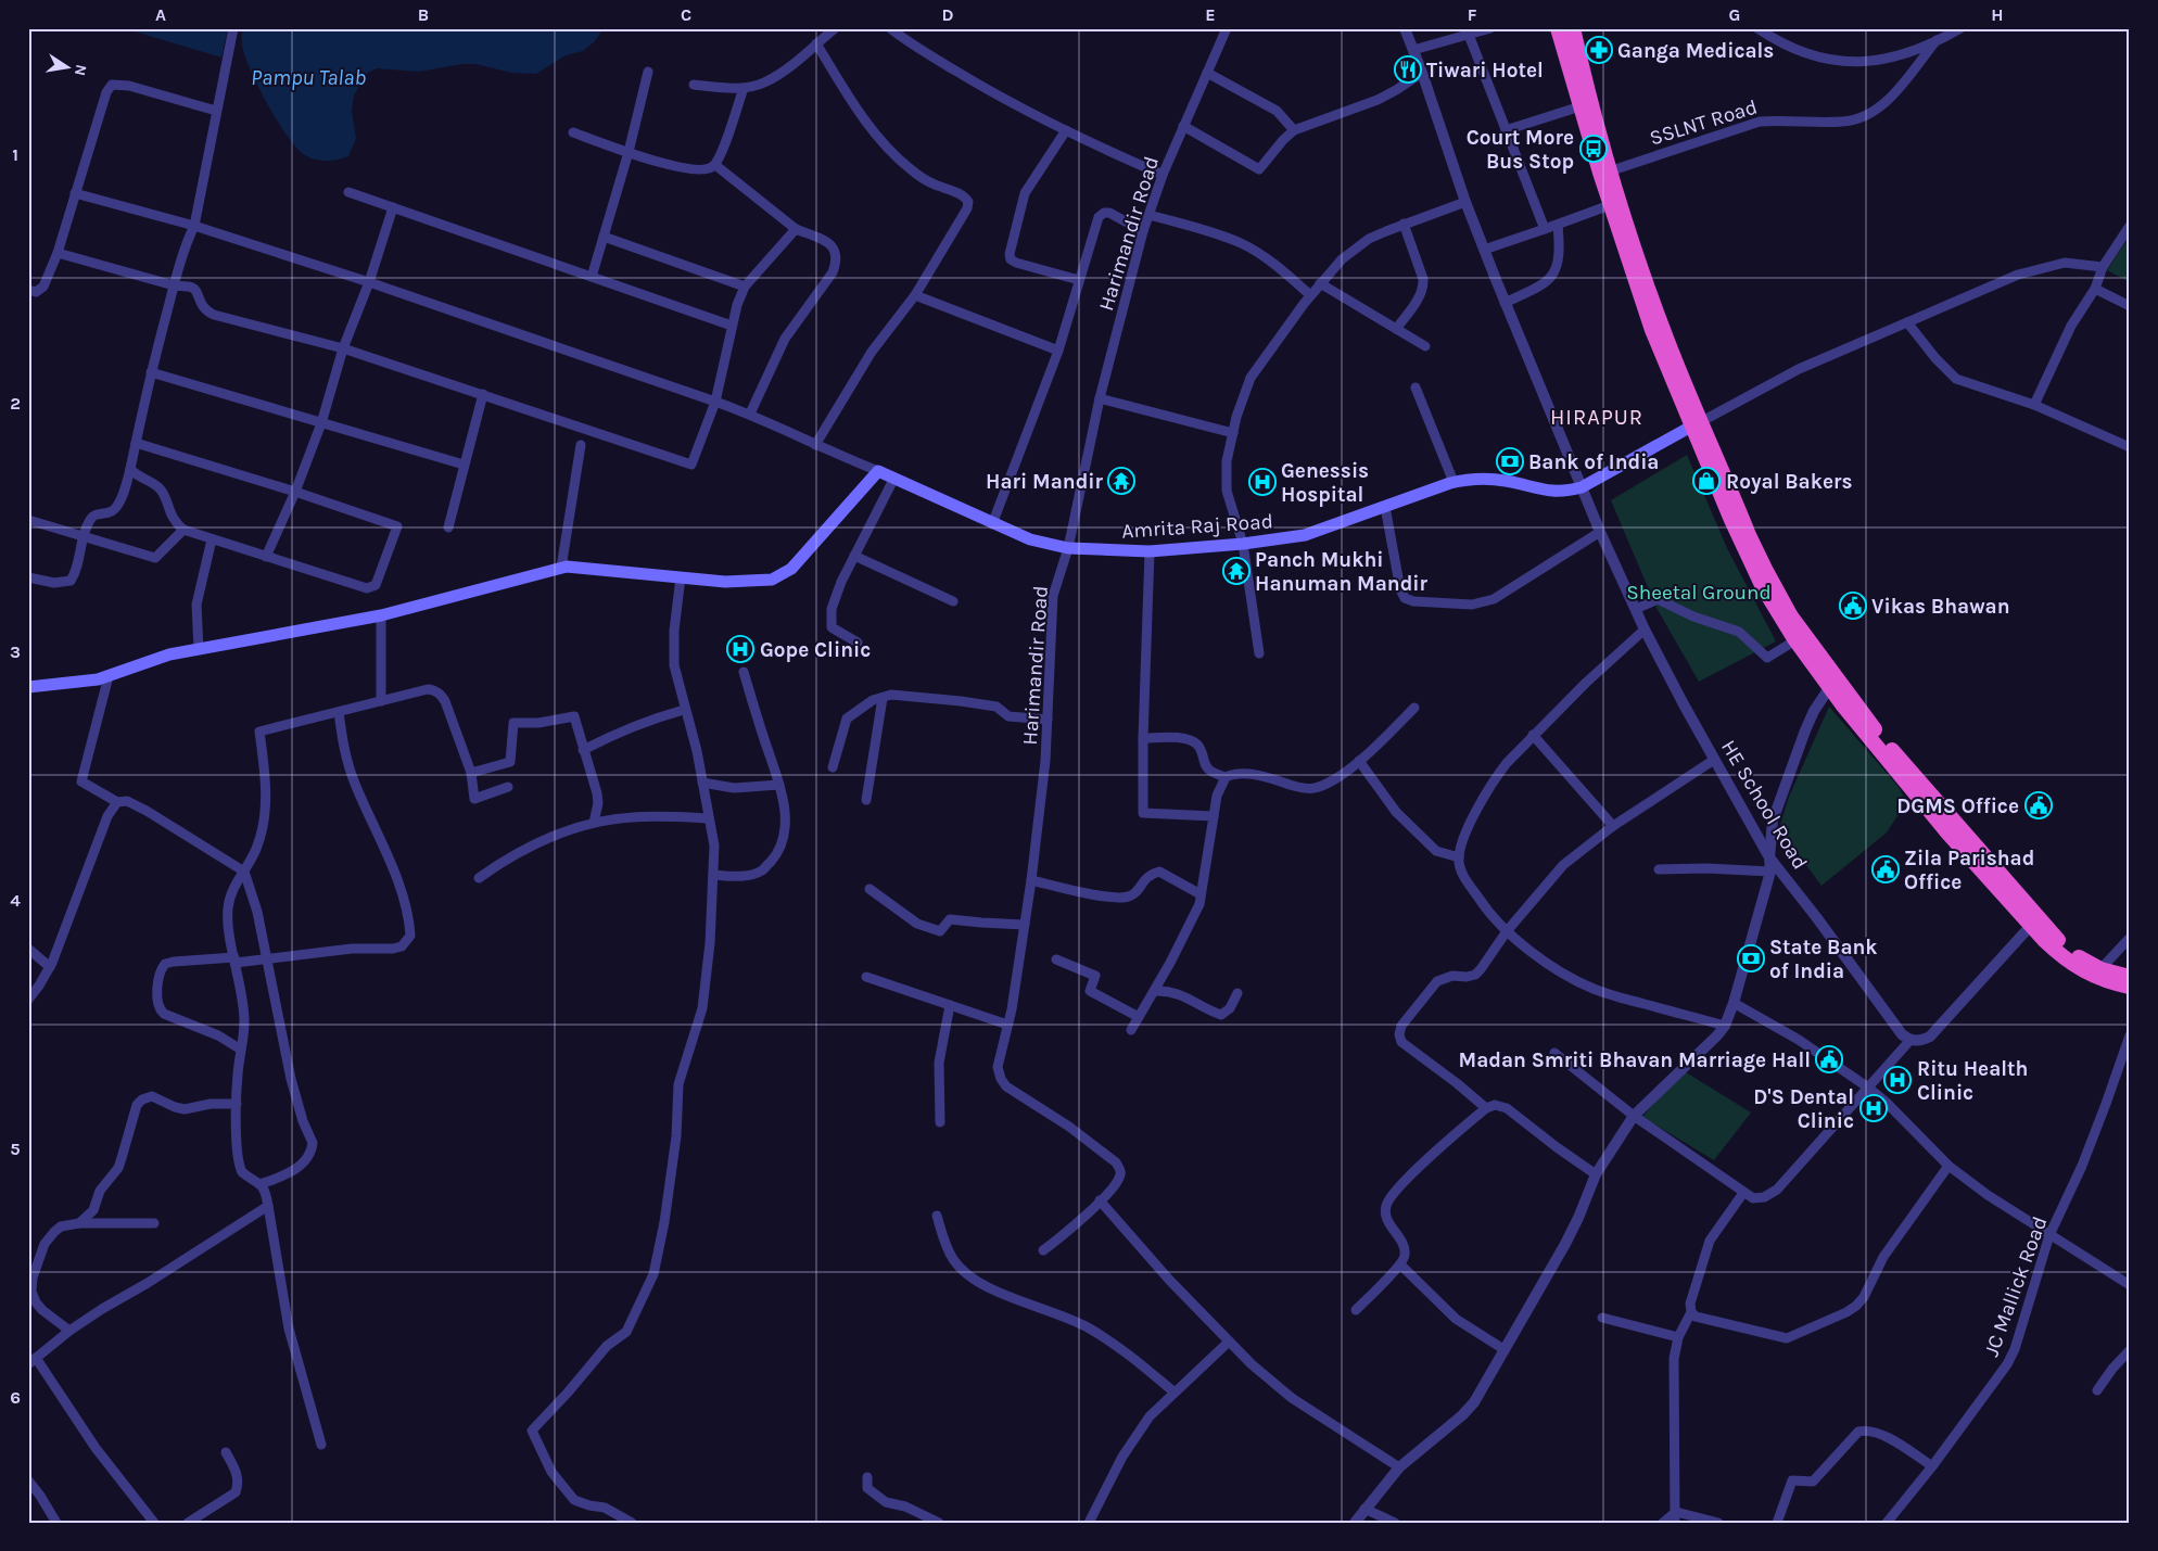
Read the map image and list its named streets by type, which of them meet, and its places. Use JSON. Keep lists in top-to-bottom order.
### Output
{
  "streets": {
    "main road": ["Amrita Raj Road"],
    "street": [
      "SSLNT Road",
      "Harimandir Road",
      "HE School Road",
      "JC Mallick Road"
    ]
  },
  "crossings": [
    ["Harimandir Road", "Amrita Raj Road"],
    ["Amrita Raj Road", "HE School Road"]
  ],
  "districts": ["HIRAPUR"],
  "water": ["Pampu Talab"],
  "parks": ["Sheetal Ground"],
  "places": {
    "pharmacy": ["Ganga Medicals"],
    "restaurant": ["Tiwari Hotel"],
    "bus stop": ["Court More Bus Stop"],
    "bank": ["Bank of India", "State Bank of India"],
    "temple": ["Hari Mandir", "Panch Mukhi Hanuman Mandir"],
    "shop": ["Royal Bakers"],
    "hospital": [
      "Genessis Hospital",
      "Gope Clinic",
      "Ritu Health Clinic",
      "D'S Dental Clinic"
    ],
    "public building": [
      "Vikas Bhawan",
      "DGMS Office",
      "Zila Parishad Office",
      "Madan Smriti Bhavan Marriage Hall"
    ]
  },
  "north": "right",
  "grid": {
    "columns": [
      "A",
      "B",
      "C",
      "D",
      "E",
      "F",
      "G",
      "H"
    ],
    "rows": [
      "1",
      "2",
      "3",
      "4",
      "5",
      "6"
    ]
  }
}
